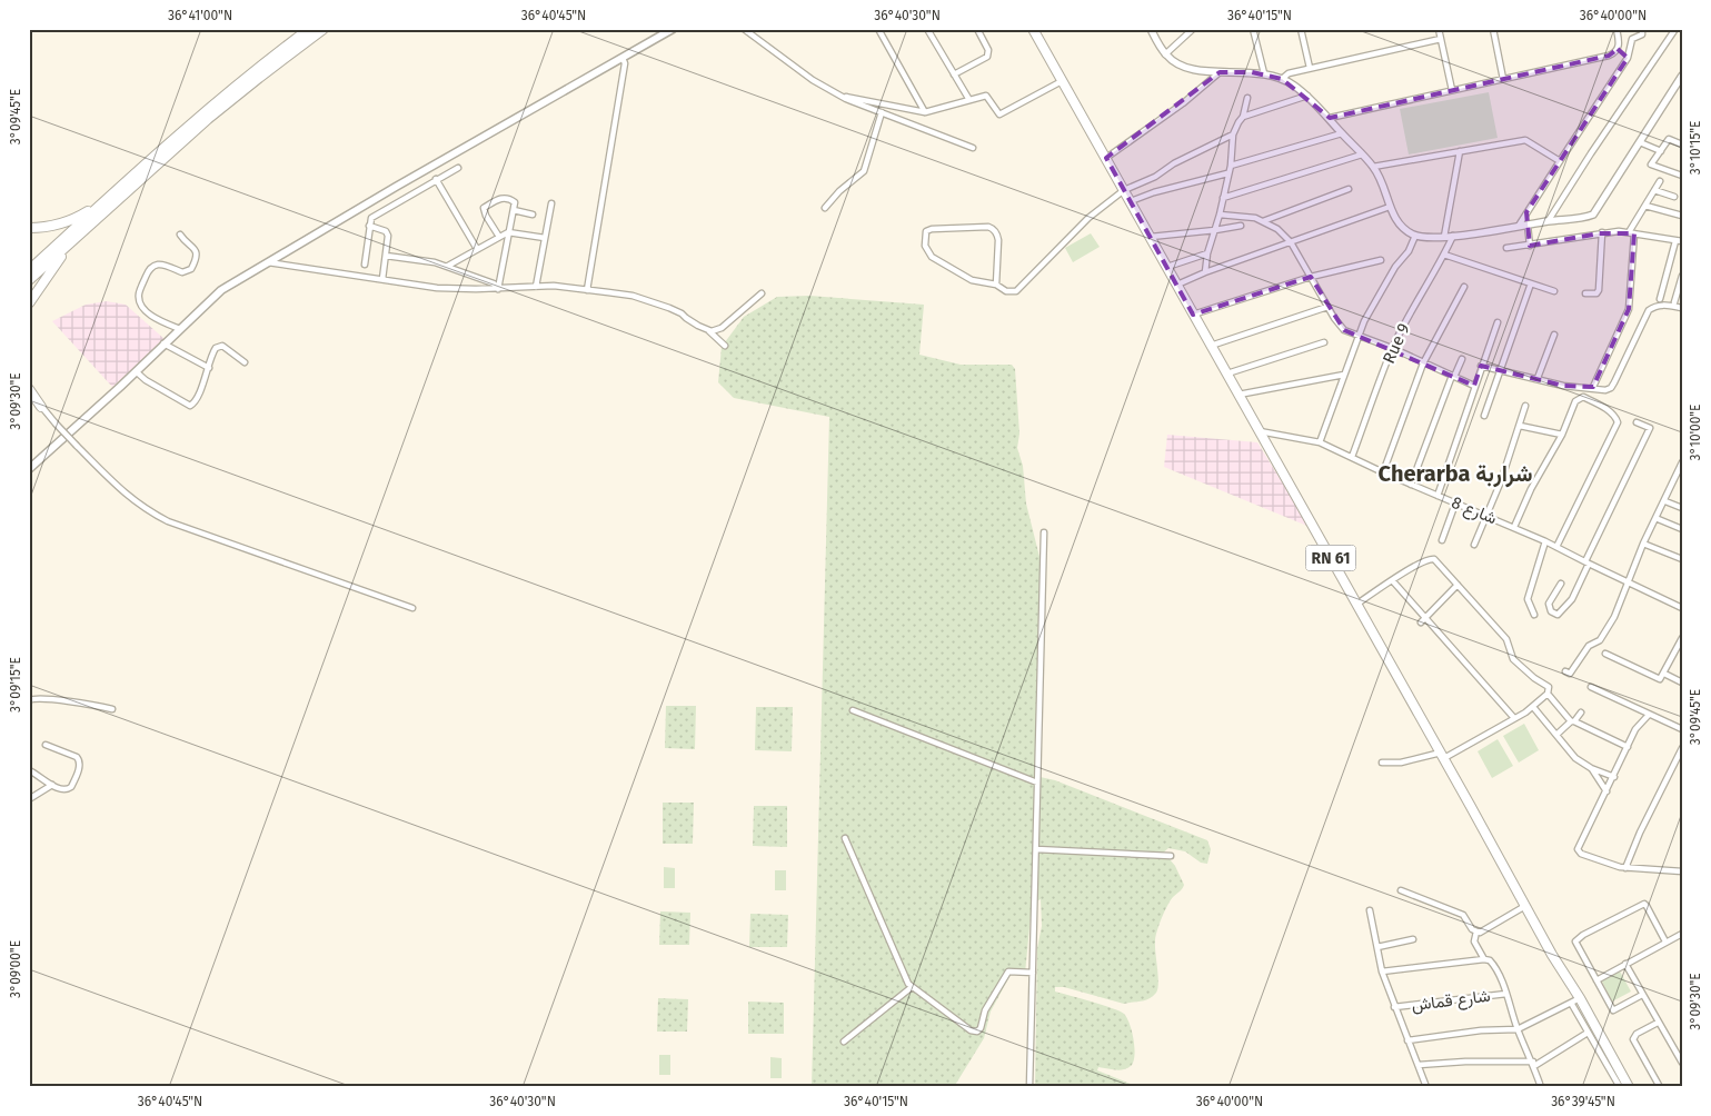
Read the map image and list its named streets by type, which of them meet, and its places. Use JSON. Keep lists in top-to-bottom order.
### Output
{
  "streets": {
    "main road": ["RN 61"],
    "street": ["Rue 9", "شارع 8", "شارع قماش"]
  },
  "crossings": [
    ["Rue 9", "شارع 8"],
    ["شارع 8", "RN 61"]
  ],
  "districts": ["Cherarba شراربة"],
  "coordinates": [
    "36°41'00\"N",
    "36°40'45\"N",
    "36°40'30\"N",
    "36°40'15\"N",
    "36°40'00\"N",
    "3°09'45\"E",
    "3°10'15\"E",
    "3°09'30\"E",
    "3°10'00\"E",
    "3°09'15\"E",
    "3°09'00\"E",
    "36°39'45\"N"
  ]
}
